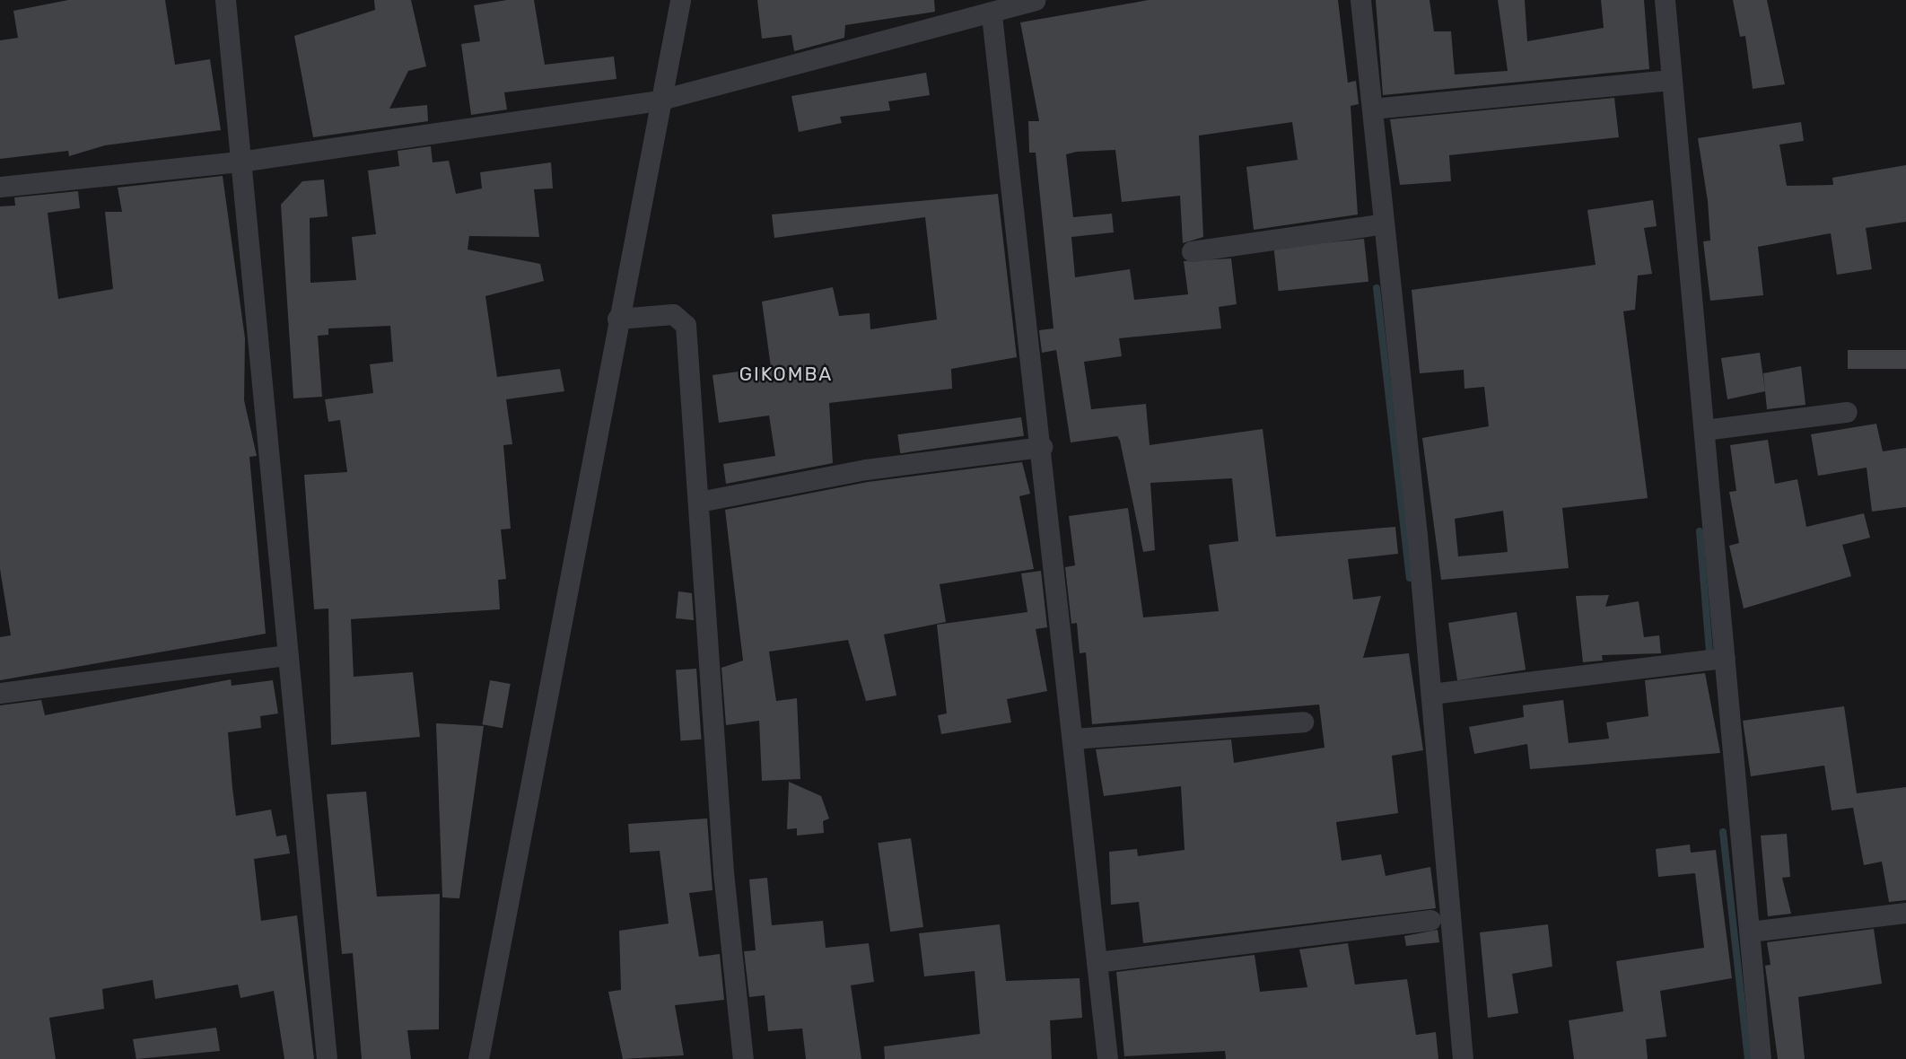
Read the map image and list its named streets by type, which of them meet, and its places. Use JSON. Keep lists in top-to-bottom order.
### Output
{
  "districts": ["GIKOMBA"]
}
